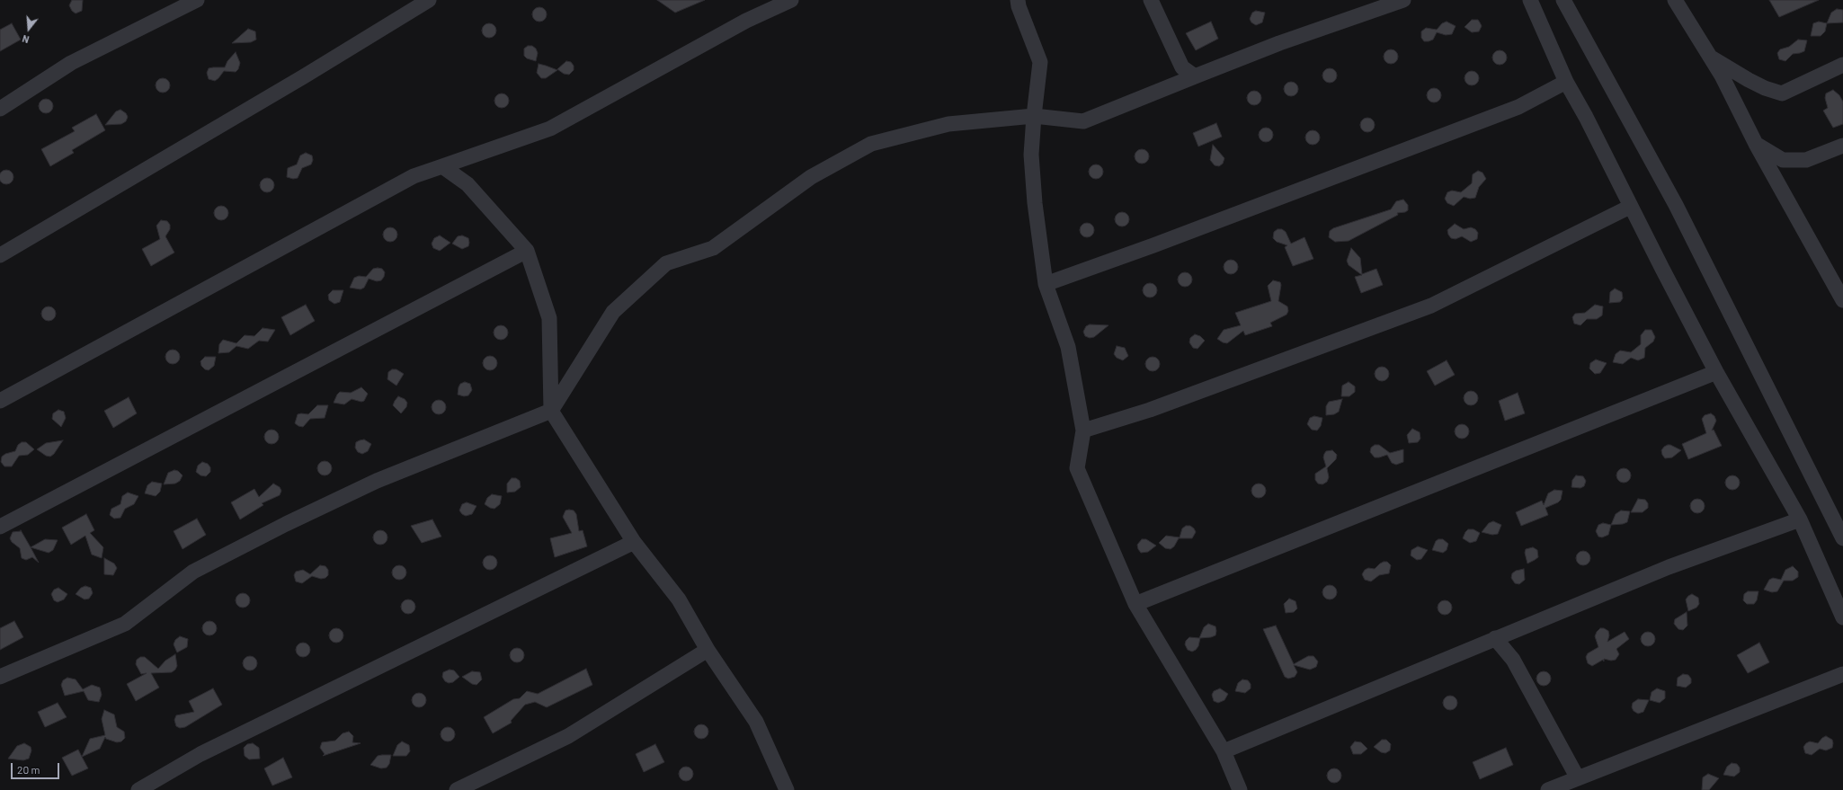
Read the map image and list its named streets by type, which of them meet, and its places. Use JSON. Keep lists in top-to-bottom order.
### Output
{
  "scale_bar": "20 m",
  "north": "bottom"
}
